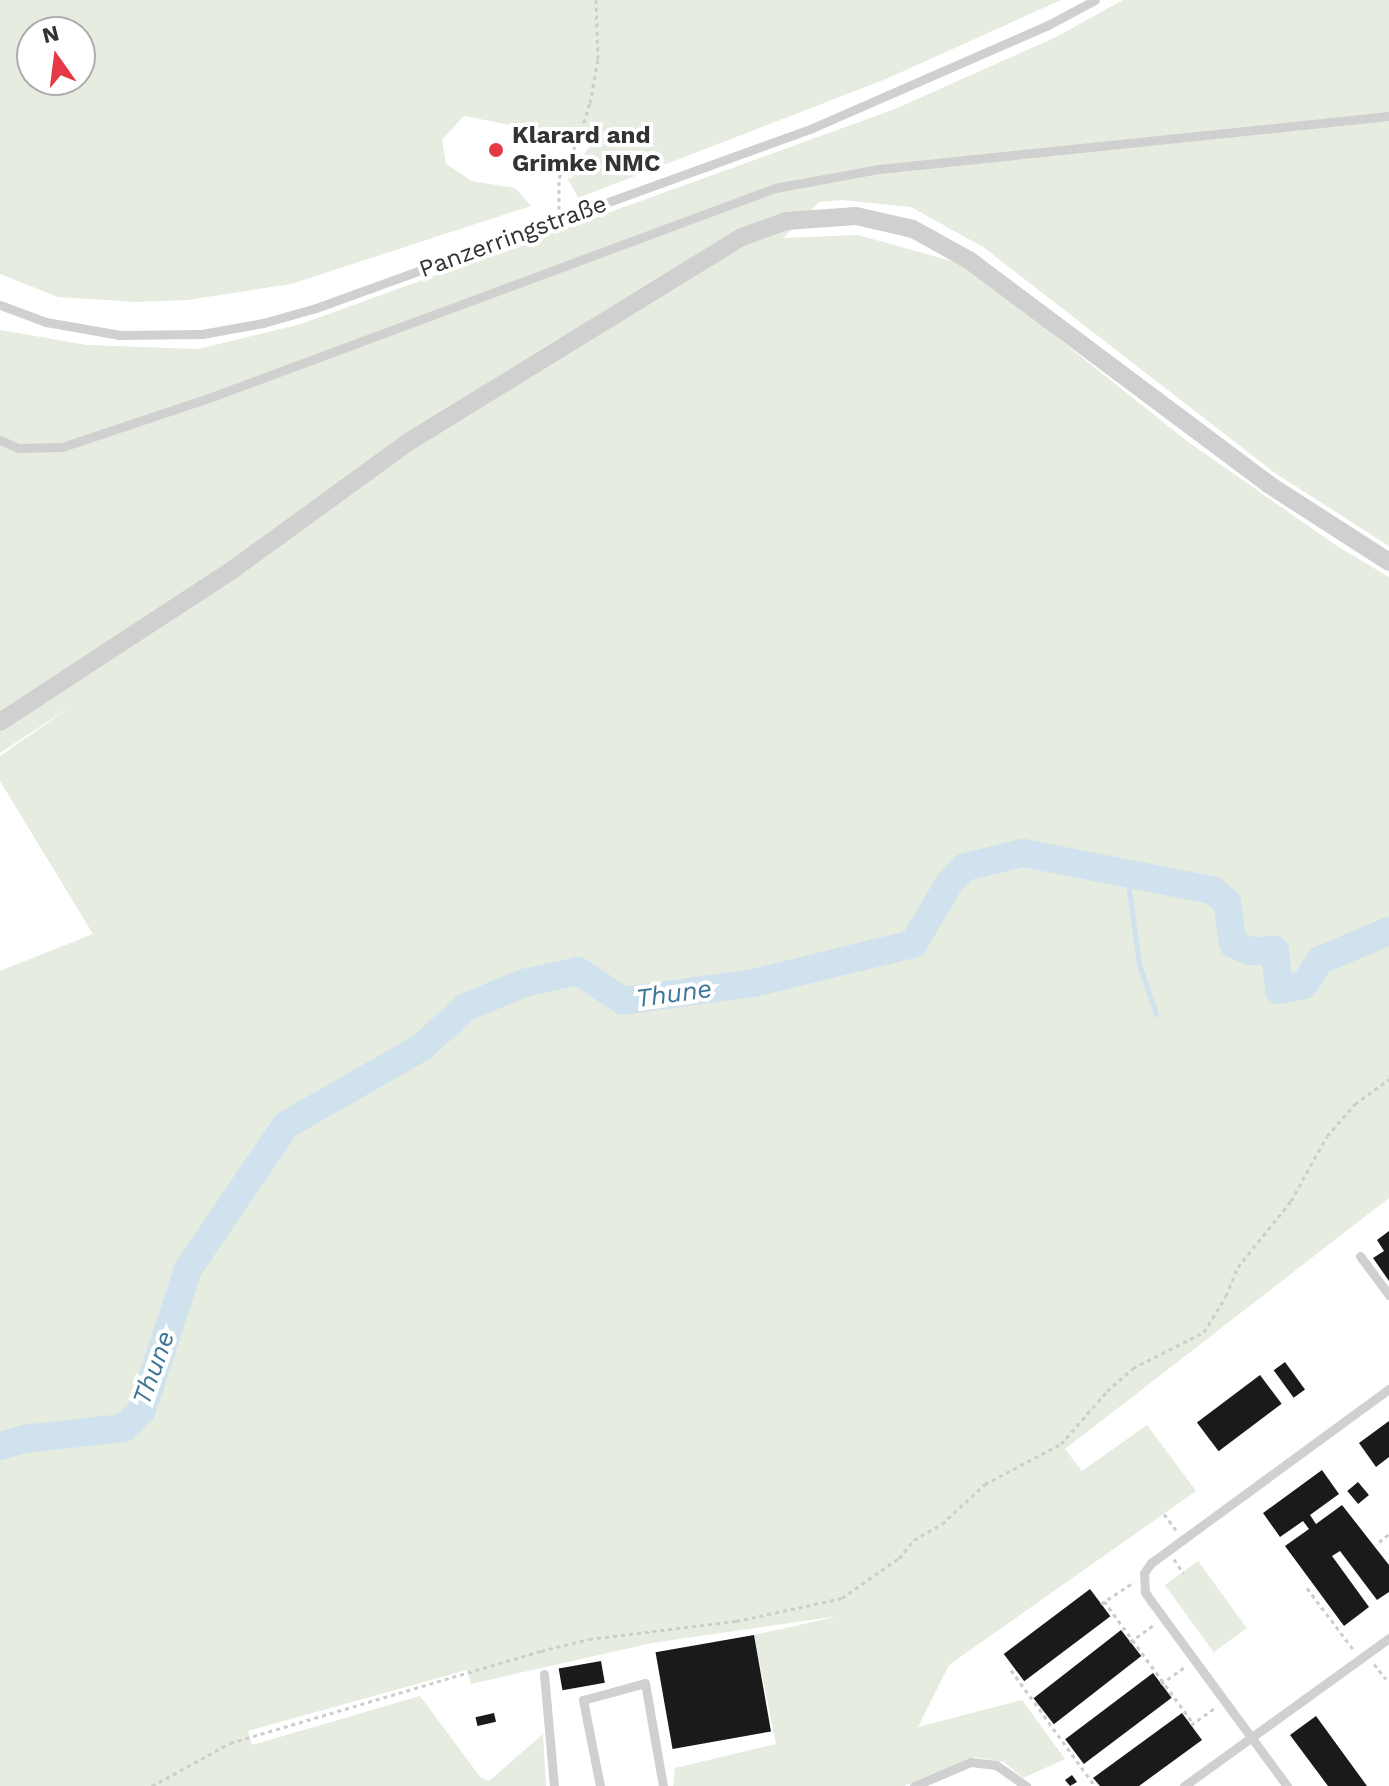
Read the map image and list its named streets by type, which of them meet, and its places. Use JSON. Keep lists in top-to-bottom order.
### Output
{
  "streets": {
    "lane": ["Panzerringstraße"]
  },
  "water": ["Thune"],
  "places": ["Klarard and Grimke NMC"],
  "north": "top"
}
